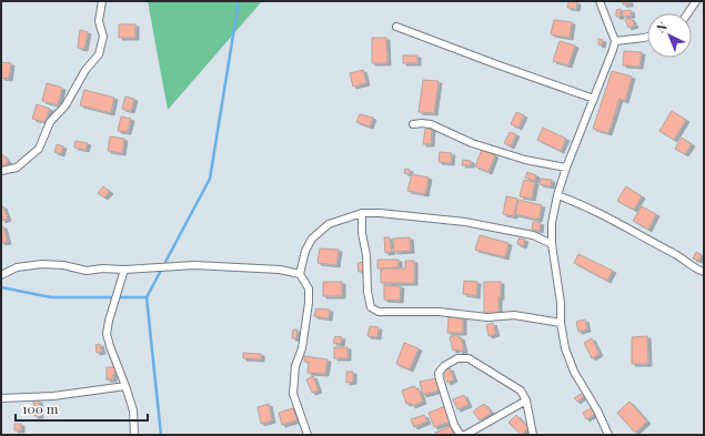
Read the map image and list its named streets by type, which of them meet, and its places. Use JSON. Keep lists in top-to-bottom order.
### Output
{
  "scale_bar": "100 m",
  "north": "top left"
}
